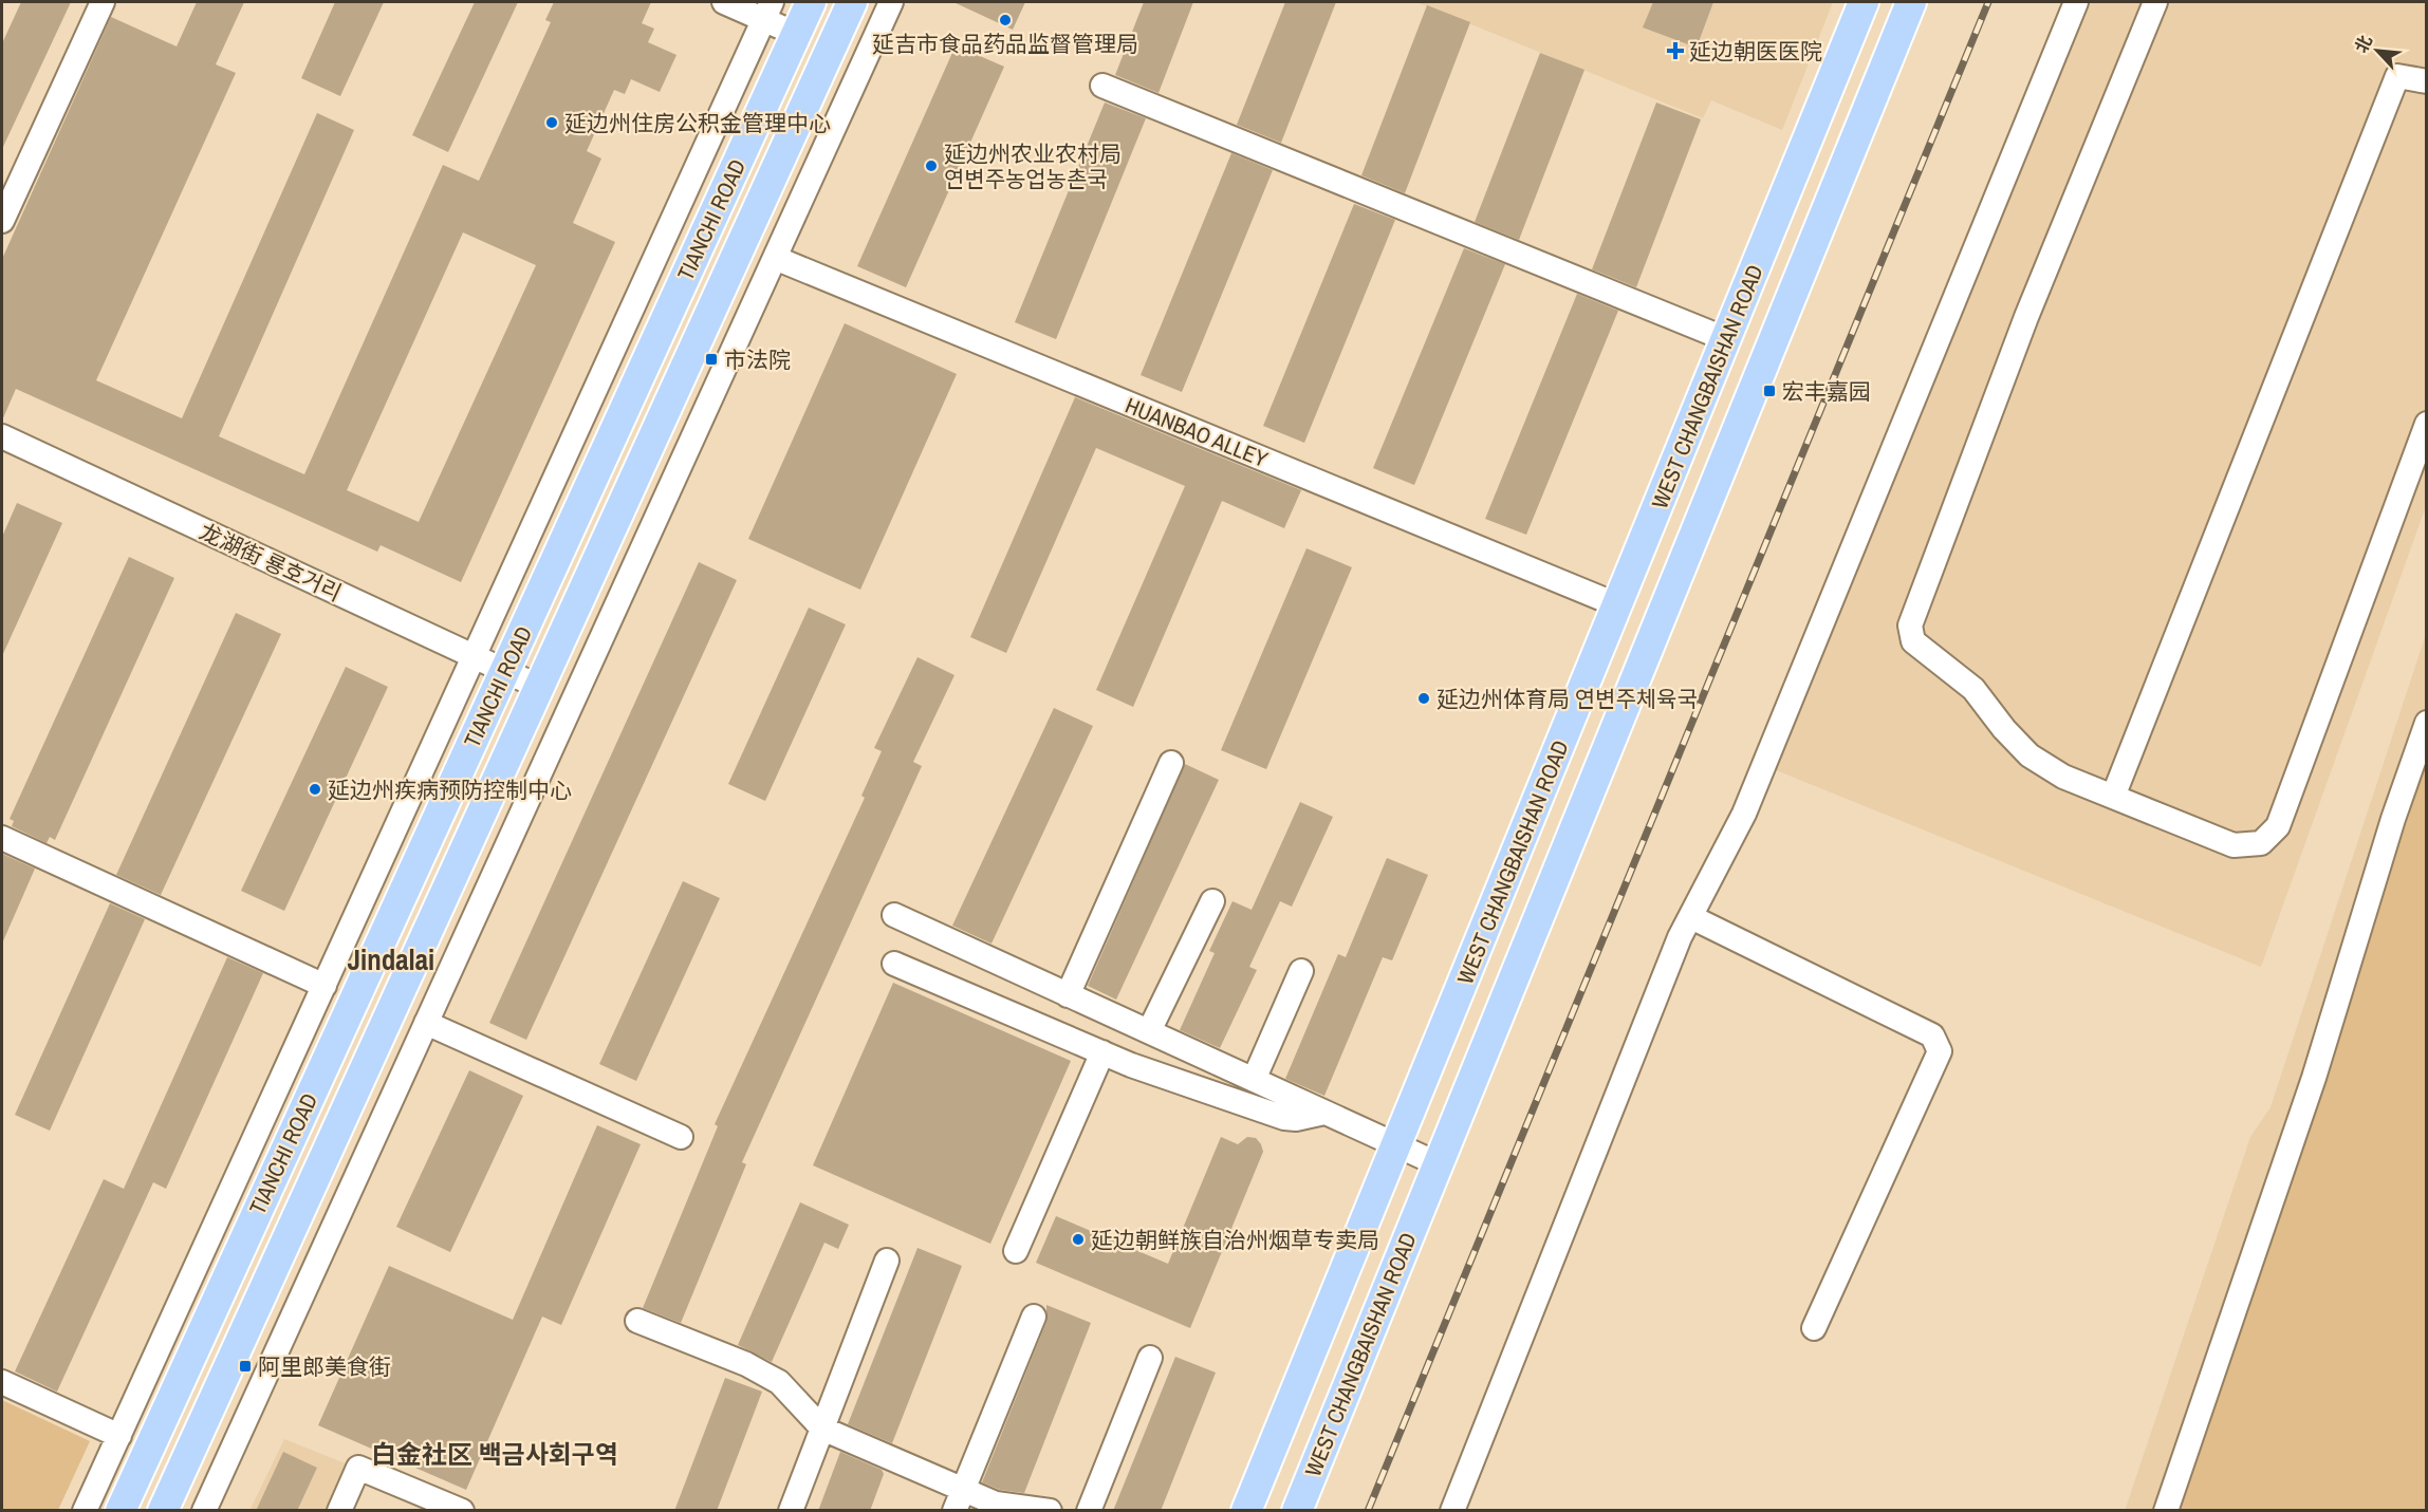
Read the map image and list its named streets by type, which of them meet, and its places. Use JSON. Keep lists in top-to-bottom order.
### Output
{
  "streets": {
    "main road": ["TIANCHI ROAD", "WEST CHANGBAISHAN ROAD"],
    "street": ["HUANBAO ALLEY", "龙湖街 룡호거리"]
  },
  "crossings": [
    ["TIANCHI ROAD", "龙湖街 룡호거리"],
    ["WEST CHANGBAISHAN ROAD", "HUANBAO ALLEY"]
  ],
  "districts": ["Jindalai", "白金社区 백금사회구역"],
  "places": {
    "other": [
      "延吉市食品药品监督管理局",
      "延边州住房公积金管理中心",
      "延边州农业农村局 연변주농업농촌국",
      "延边州体育局 연변주체육국",
      "延边州疾病预防控制中心",
      "延边朝鲜族自治州烟草专卖局"
    ],
    "health": ["延边朝医医院"],
    "transit": ["市法院", "宏丰嘉园", "阿里郎美食街"]
  },
  "north": "top left"
}
